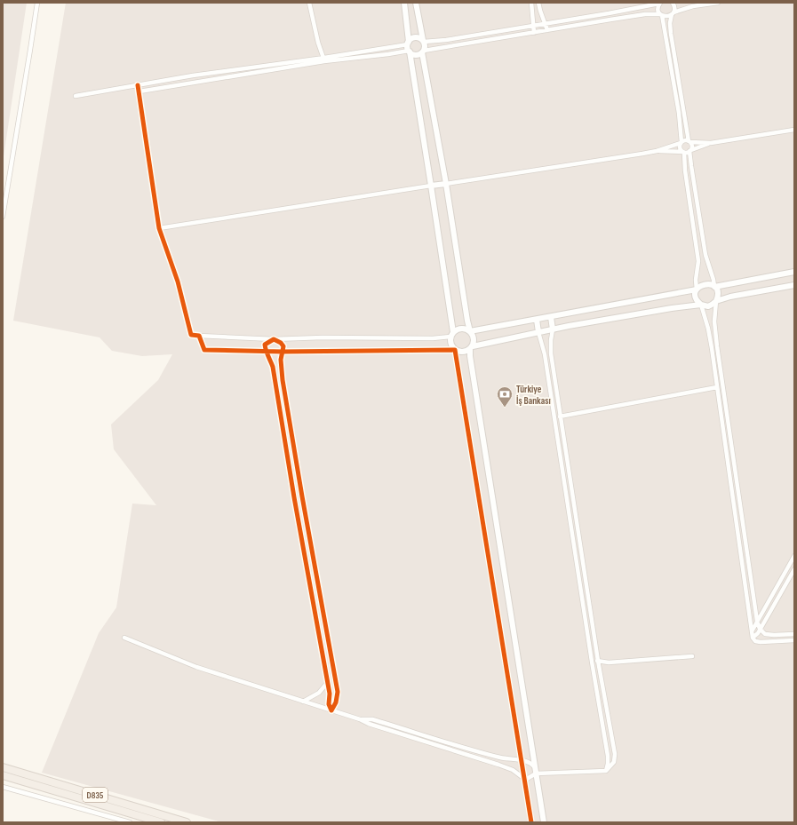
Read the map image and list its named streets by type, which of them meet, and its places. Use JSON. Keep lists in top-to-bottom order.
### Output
{
  "streets": {
    "highway": ["D835"]
  },
  "places": {
    "bank": ["Türkiye İş Bankası"]
  }
}
